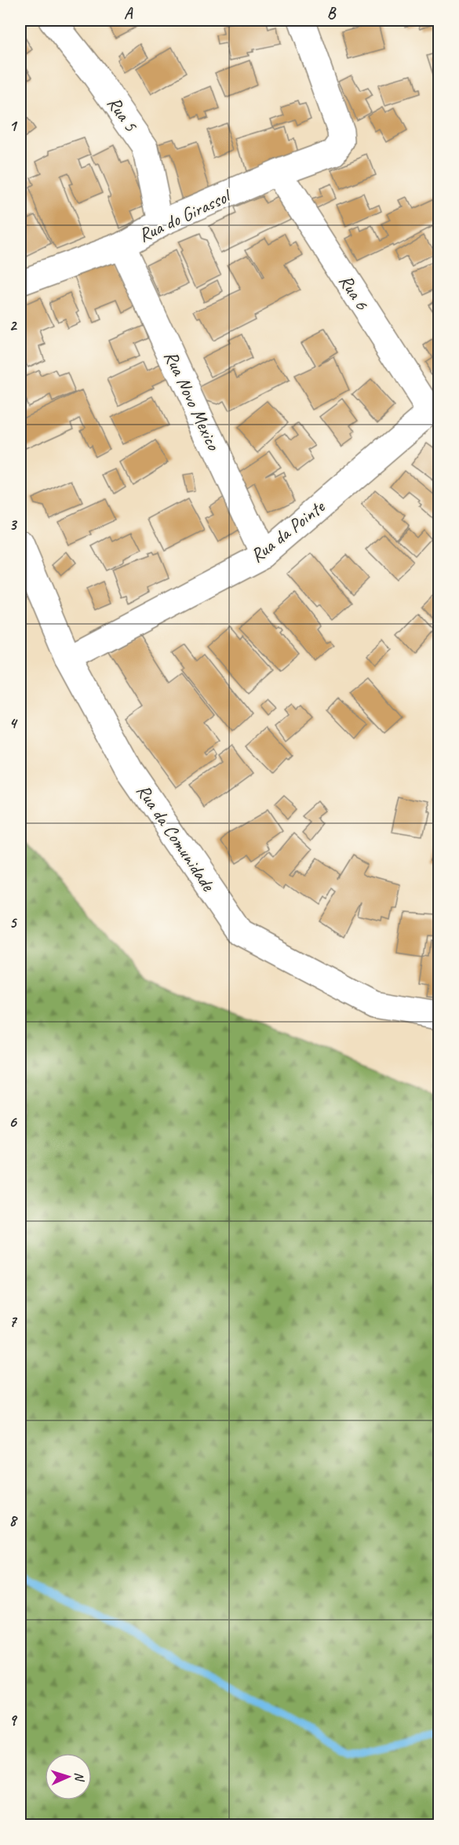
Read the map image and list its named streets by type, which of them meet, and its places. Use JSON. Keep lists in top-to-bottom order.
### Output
{
  "streets": {
    "street": [
      "Rua 5",
      "Rua do Girassol",
      "Rua 6",
      "Rua Novo Mexico",
      "Rua da Pointe",
      "Rua da Comunidade"
    ]
  },
  "crossings": [
    ["Rua 5", "Rua do Girassol"],
    ["Rua do Girassol", "Rua 6"],
    ["Rua do Girassol", "Rua Novo Mexico"],
    ["Rua 6", "Rua da Pointe"],
    ["Rua Novo Mexico", "Rua da Pointe"],
    ["Rua da Pointe", "Rua da Comunidade"]
  ],
  "north": "right",
  "grid": {
    "columns": ["A", "B"],
    "rows": [
      "1",
      "2",
      "3",
      "4",
      "5",
      "6",
      "7",
      "8",
      "9"
    ]
  }
}
